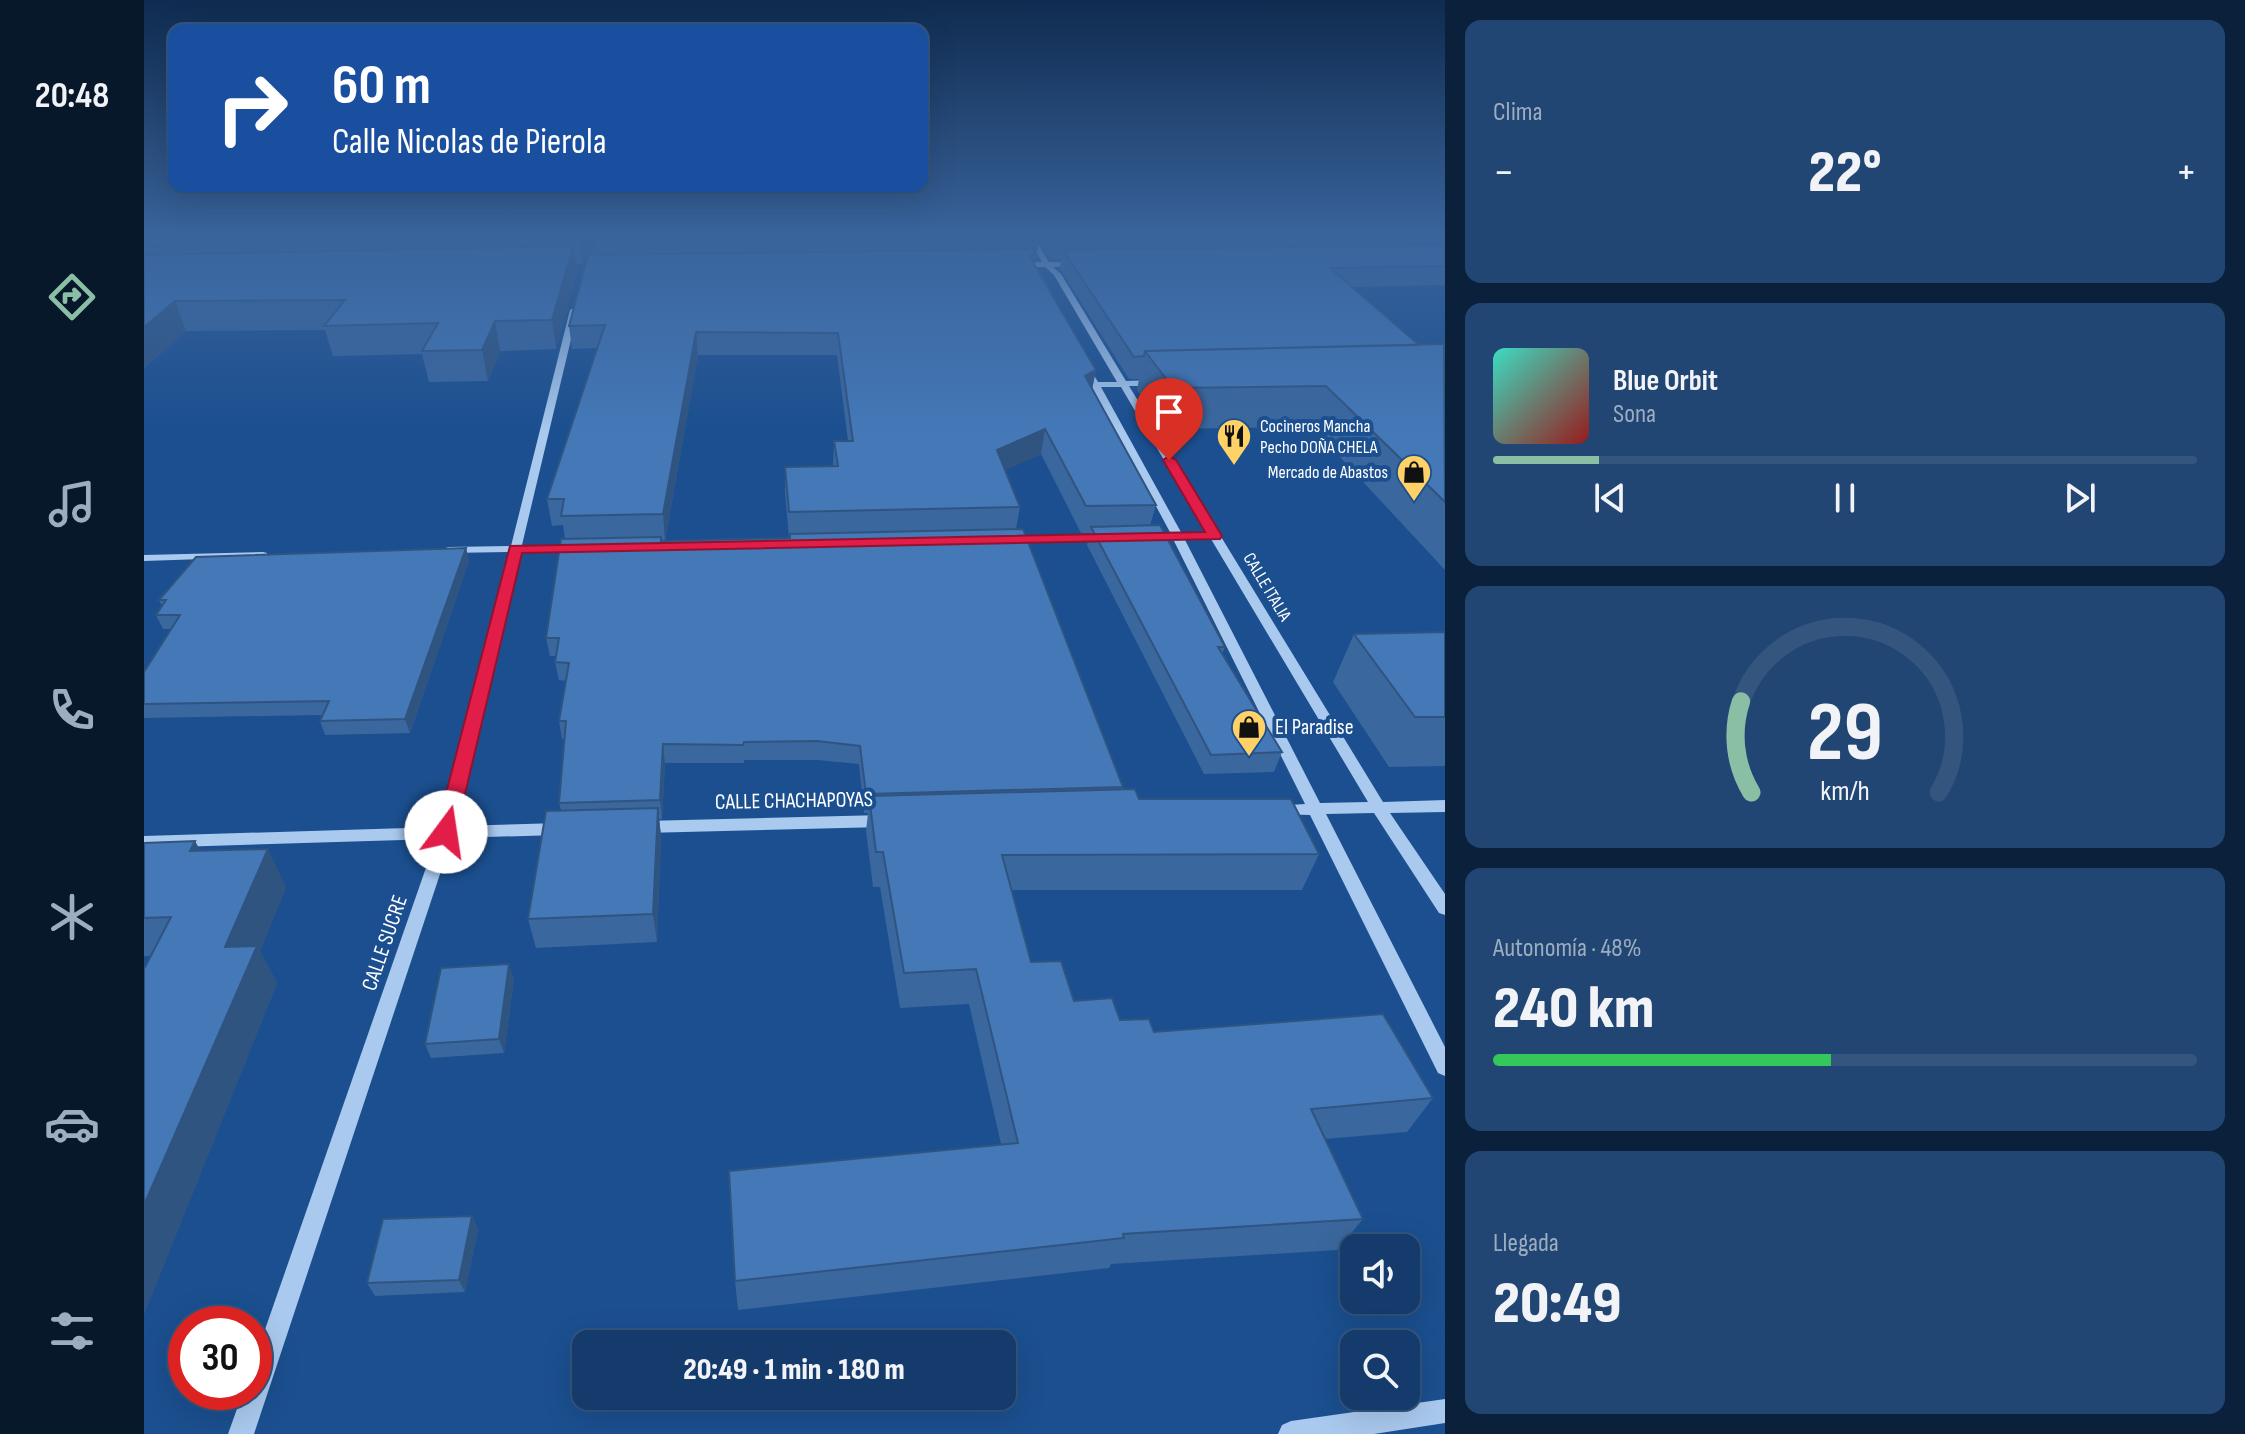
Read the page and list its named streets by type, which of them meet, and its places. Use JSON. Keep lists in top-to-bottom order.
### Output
{
  "streets": {
    "street": ["CALLE ITALIA", "CALLE CHACHAPOYAS", "CALLE SUCRE"]
  },
  "places": {
    "restaurant": ["Cocineros Mancha Pecho DOÑA CHELA"],
    "shop": ["Mercado de Abastos", "El Paradise"]
  },
  "page": {
    "tabs": "20:48",
    "tile": [
      "Clima",
      ["Autonomía · 48%", "240 km"],
      ["Llegada", "20:49"]
    ],
    "turn": ["60 m", "Calle Nicolas de Pierola"],
    "heat": ["−", "22°", "+"],
    "song": ["Blue Orbit", "Sona"],
    "limit": "30",
    "trip": "20:49 · 1 min · 180 m",
    "gauge": ["29", "km/h"]
  }
}
